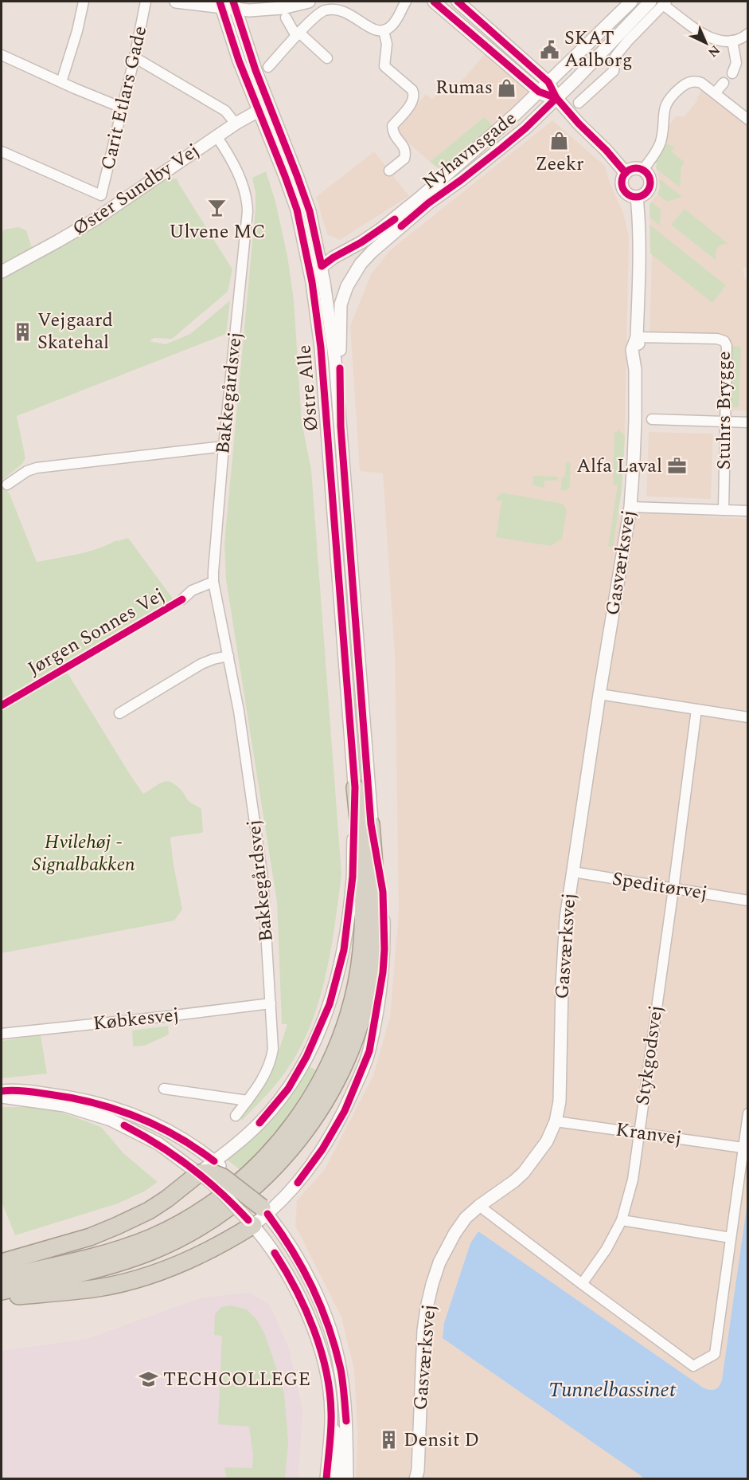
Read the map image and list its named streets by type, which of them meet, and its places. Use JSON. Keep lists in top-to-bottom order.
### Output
{
  "streets": {
    "street": [
      "Carit Etlars Gade",
      "Nyhavnsgade",
      "Øster Sundby Vej",
      "Østre Alle",
      "Bakkegårdsvej",
      "Stuhrs Brygge",
      "Gasværksvej",
      "Jørgen Sonnes Vej",
      "Speditørvej",
      "Købkesvej",
      "Stykgodsvej",
      "Kranvej"
    ]
  },
  "crossings": [
    ["Nyhavnsgade", "Østre Alle"],
    ["Øster Sundby Vej", "Østre Alle"],
    ["Øster Sundby Vej", "Bakkegårdsvej"],
    ["Bakkegårdsvej", "Jørgen Sonnes Vej"],
    ["Bakkegårdsvej", "Købkesvej"],
    ["Stuhrs Brygge", "Gasværksvej"],
    ["Gasværksvej", "Speditørvej"],
    ["Gasværksvej", "Kranvej"],
    ["Speditørvej", "Stykgodsvej"],
    ["Stykgodsvej", "Kranvej"]
  ],
  "water": ["Tunnelbassinet"],
  "parks": ["Hvilehøj - Signalbakken"],
  "places": {
    "public building": ["SKAT Aalborg"],
    "shop": ["Rumas", "Zeekr"],
    "bar": ["Ulvene MC"],
    "building": ["Vejgaard Skatehal", "Densit D"],
    "office": ["Alfa Laval"],
    "school or university": ["TECHCOLLEGE"]
  },
  "north": "bottom right"
}
